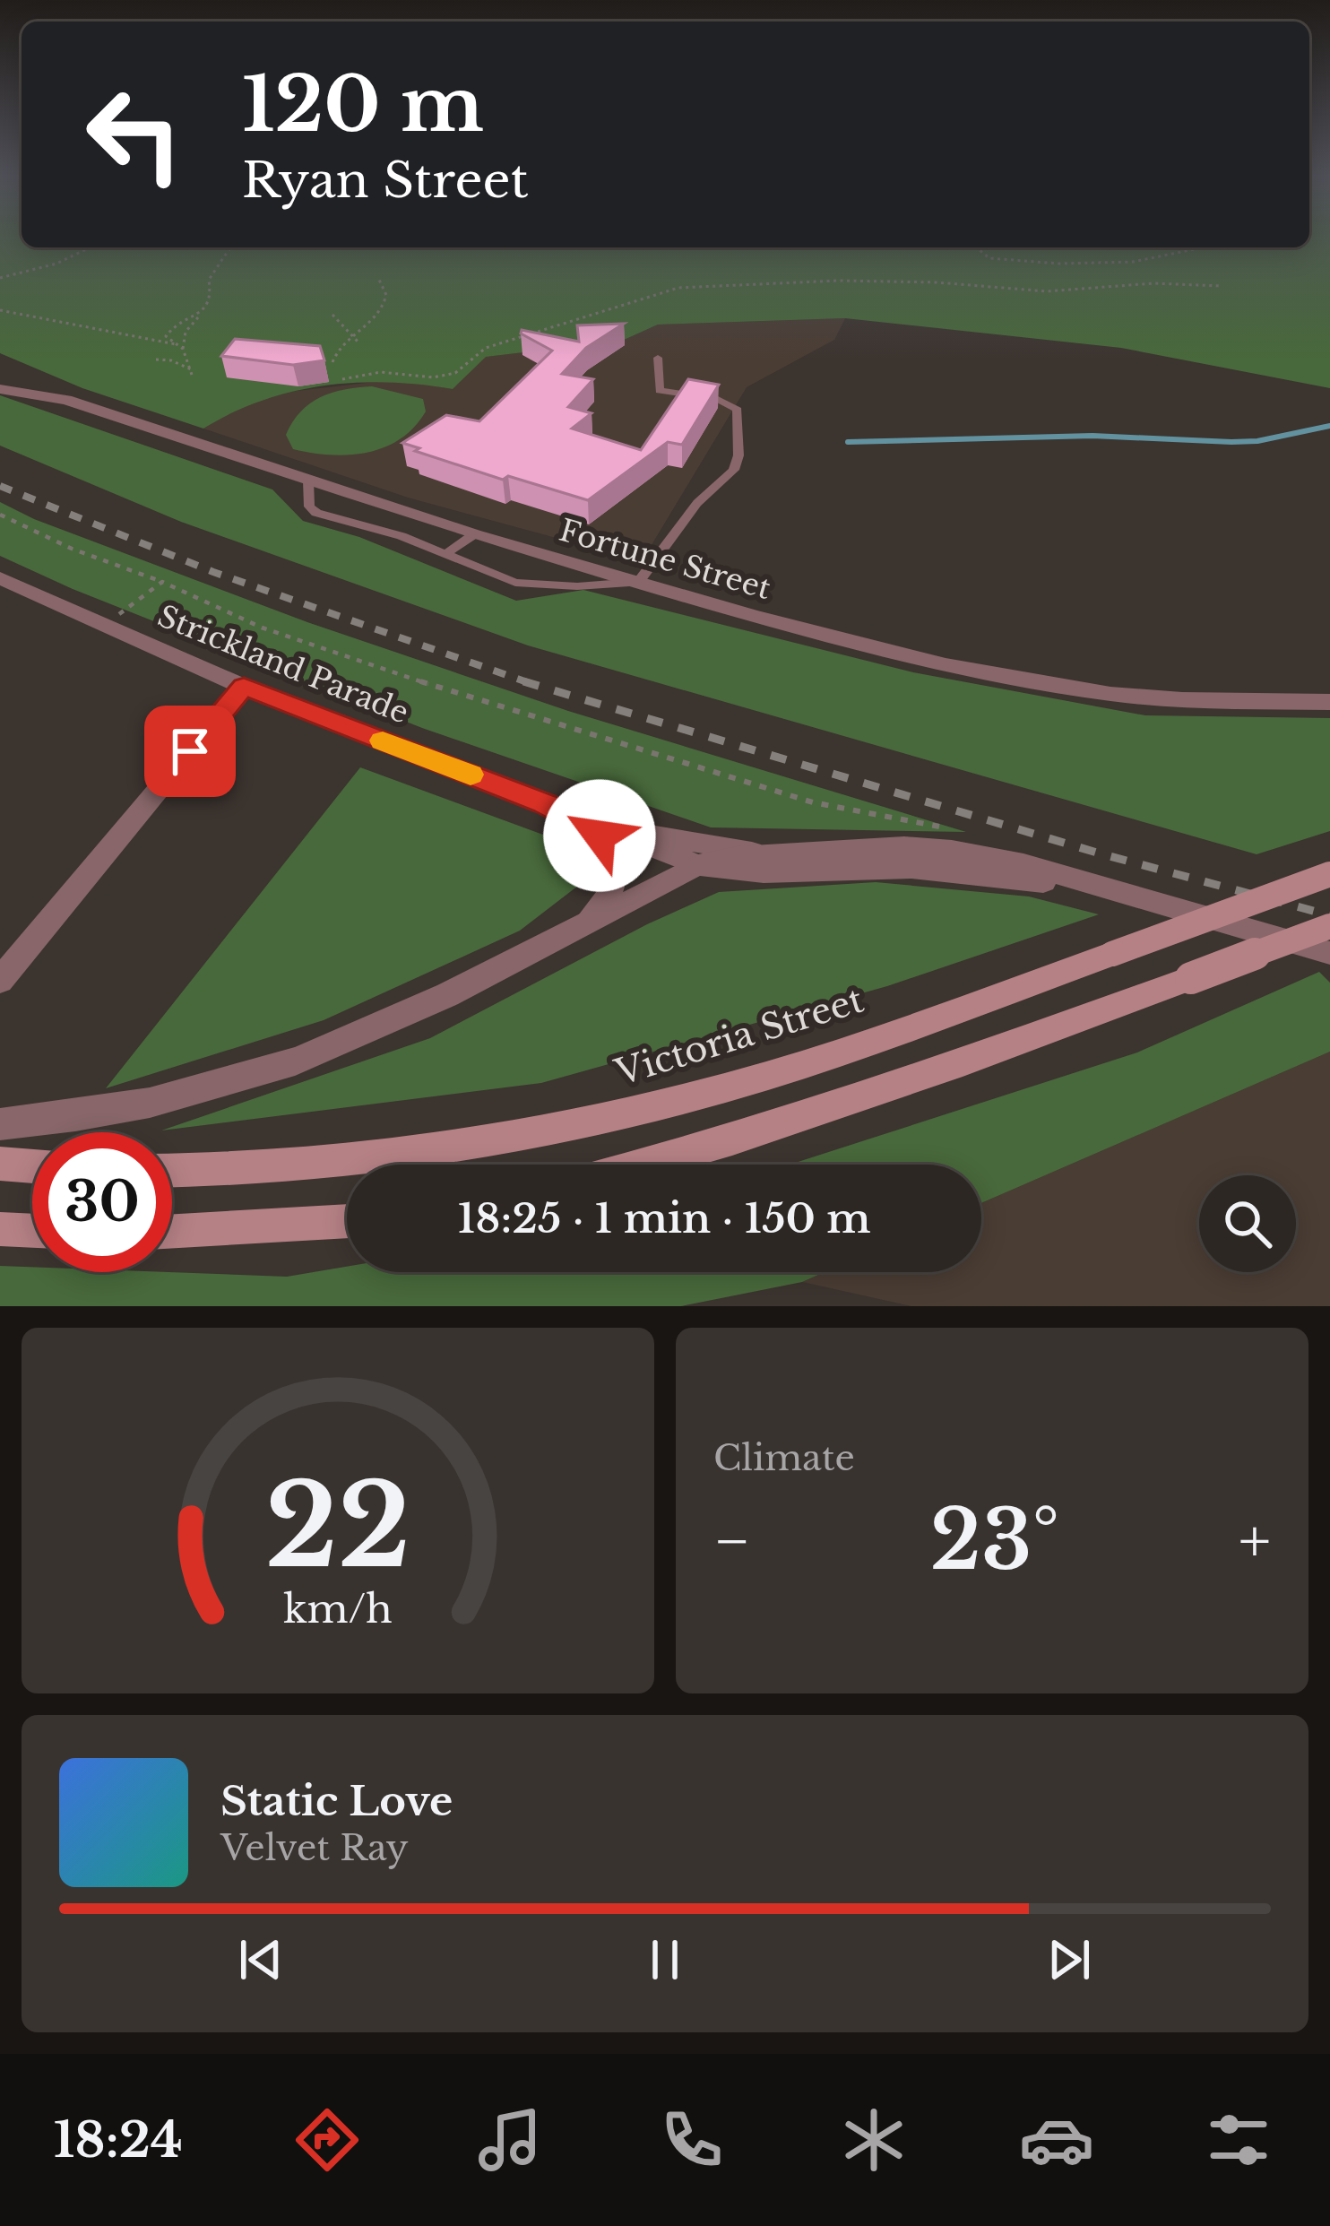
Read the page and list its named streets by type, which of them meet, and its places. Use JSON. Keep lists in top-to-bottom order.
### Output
{
  "streets": {
    "main road": ["Victoria Street"],
    "street": ["Fortune Street", "Strickland Parade"]
  },
  "page": {
    "turn": ["120 m", "Ryan Street"],
    "limit": "30",
    "trip": "18:25 · 1 min · 150 m",
    "tile": "Climate",
    "heat": ["−", "23°", "+"],
    "song": ["Static Love", "Velvet Ray"],
    "tabs": "18:24",
    "gauge": ["22", "km/h"]
  }
}
